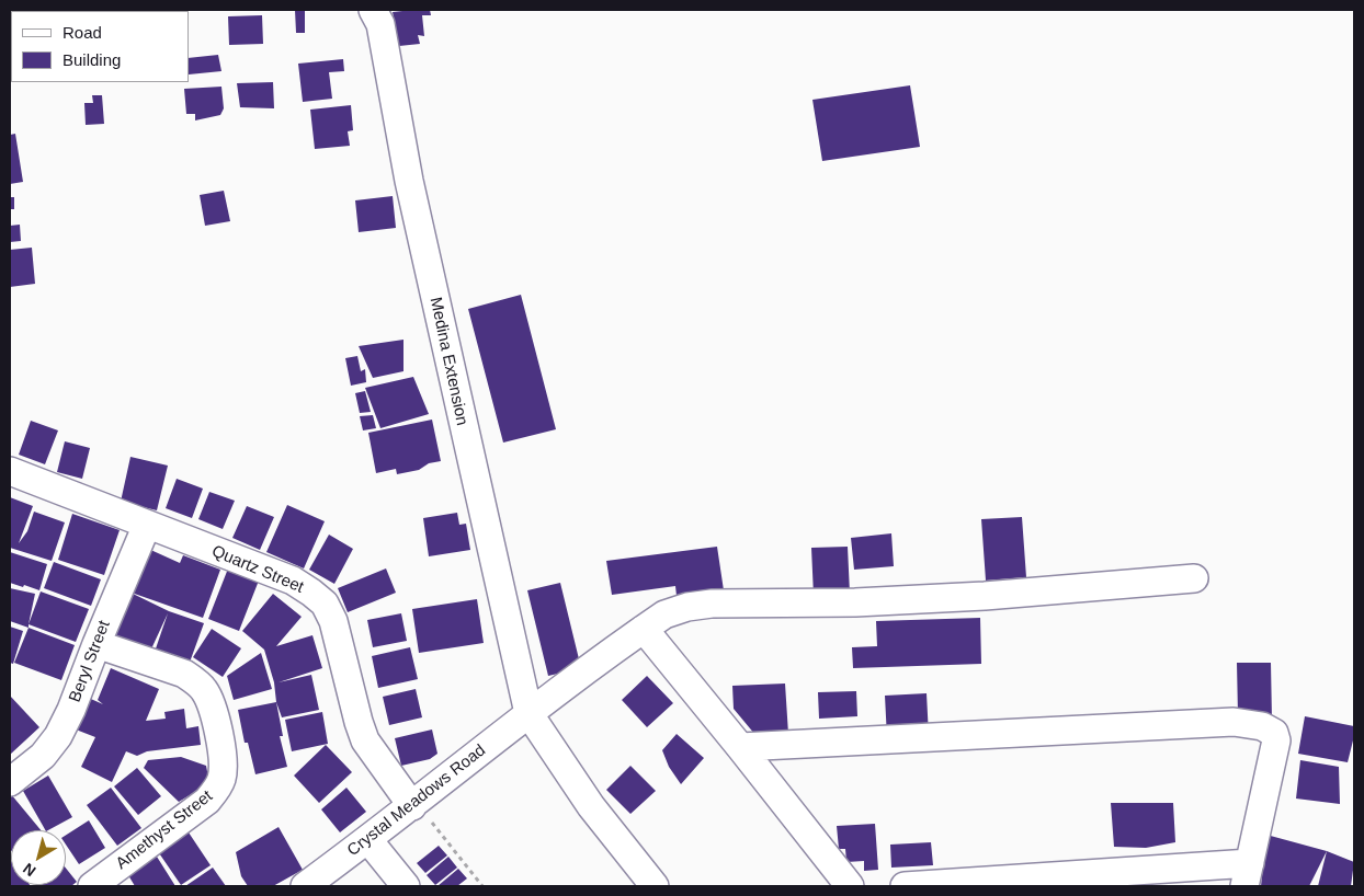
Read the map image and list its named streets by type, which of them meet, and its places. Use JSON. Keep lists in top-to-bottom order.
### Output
{
  "streets": {
    "street": [
      "Medina Extension",
      "Quartz Street",
      "Beryl Street",
      "Crystal Meadows Road",
      "Amethyst Street"
    ]
  },
  "crossings": [
    ["Medina Extension", "Crystal Meadows Road"],
    ["Quartz Street", "Beryl Street"],
    ["Quartz Street", "Crystal Meadows Road"],
    ["Beryl Street", "Amethyst Street"]
  ],
  "legend": ["Road", "Building"],
  "north": "bottom left"
}
